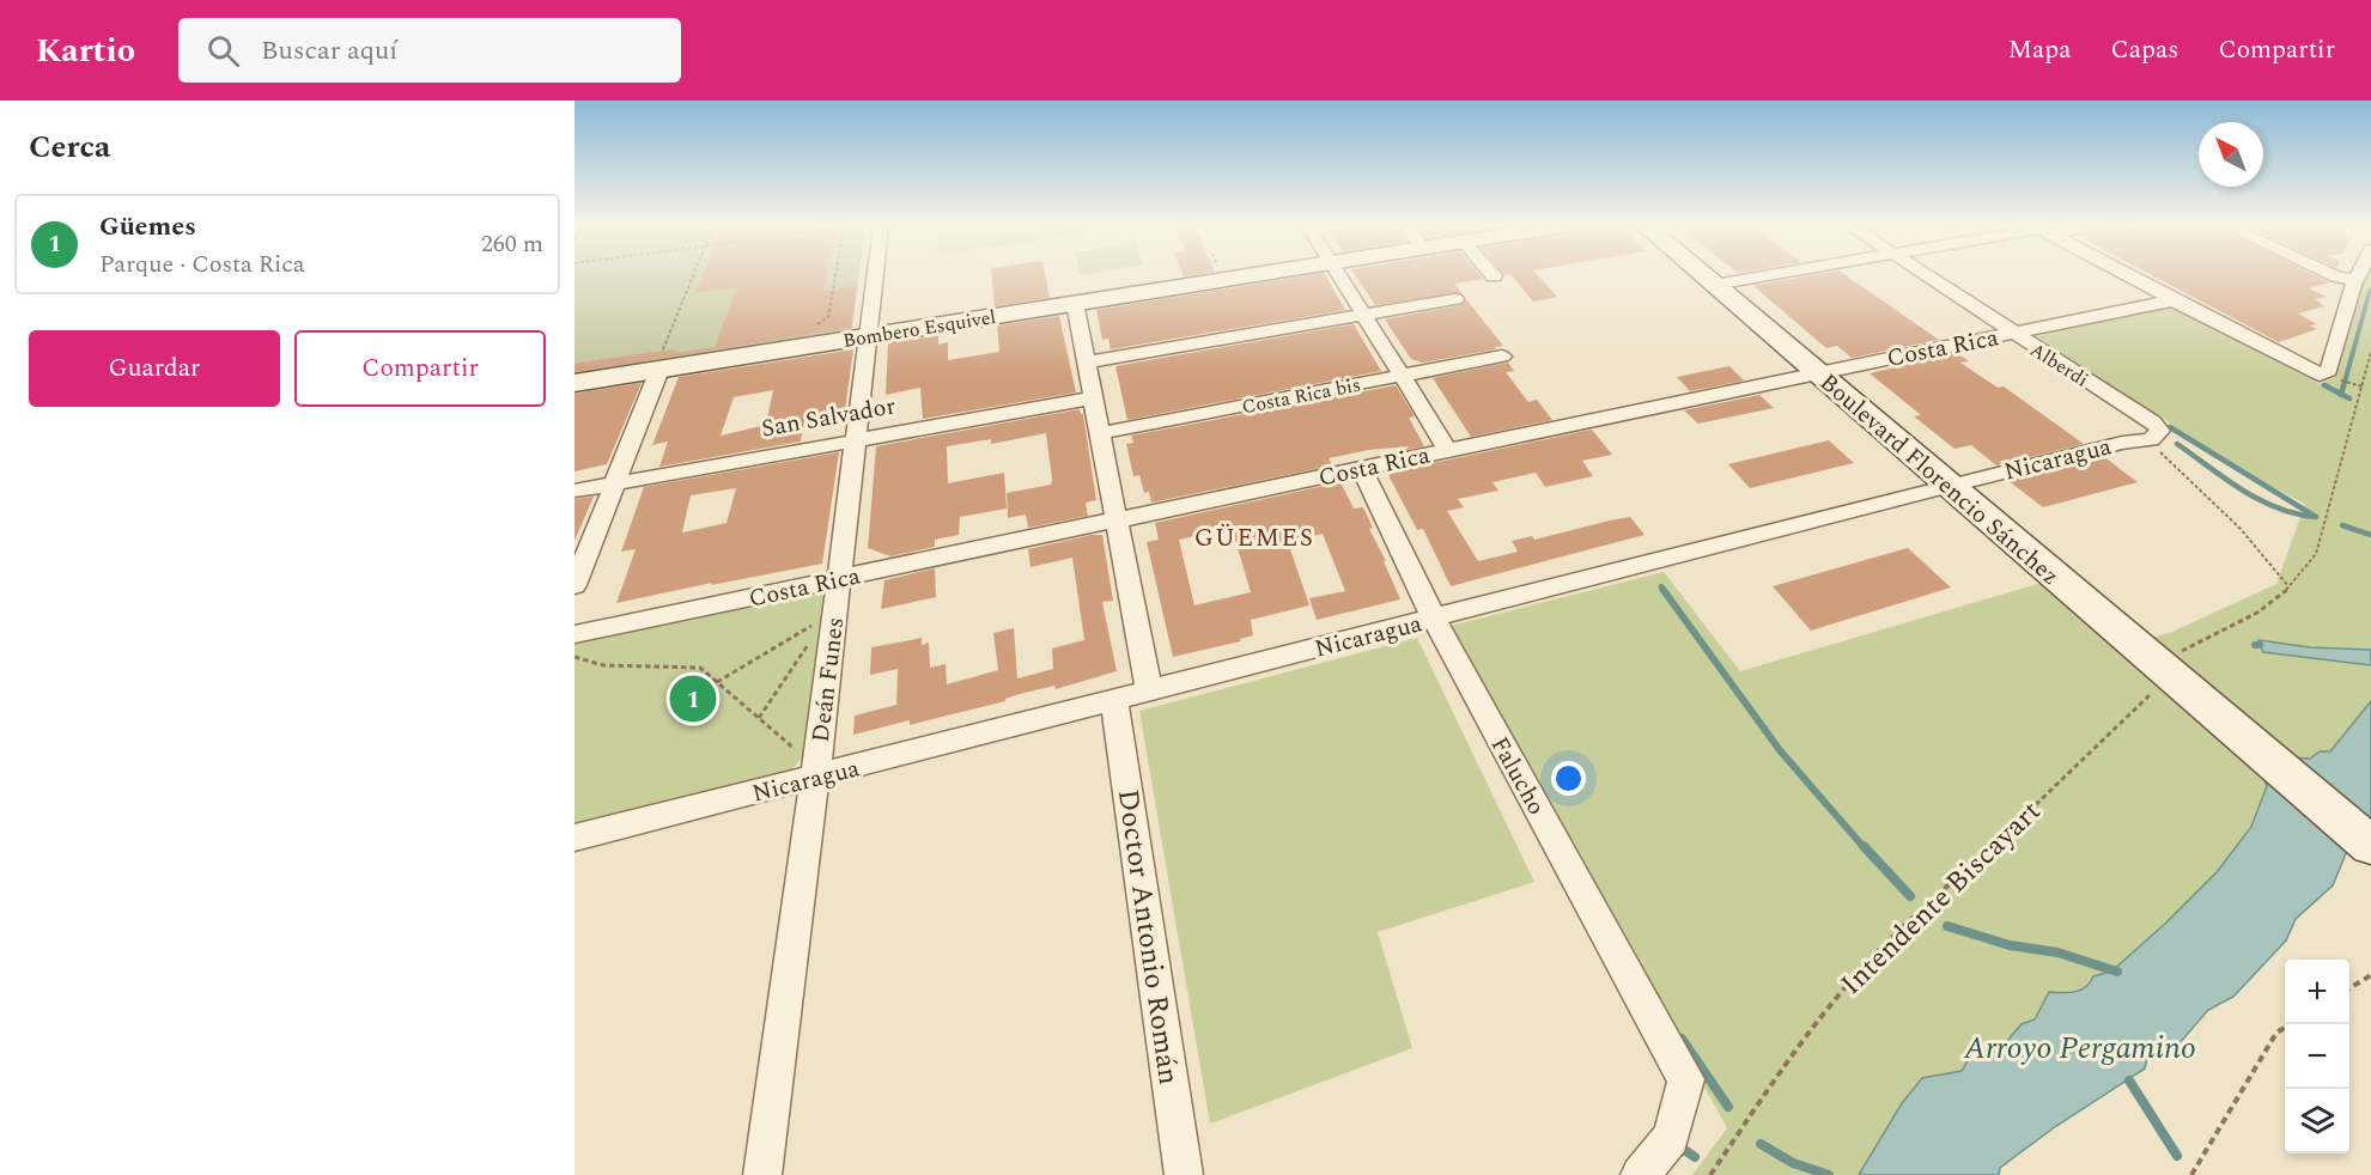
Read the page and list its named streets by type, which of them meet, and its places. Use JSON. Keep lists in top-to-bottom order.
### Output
{
  "streets": {
    "street": [
      "Bombero Esquivel",
      "Costa Rica",
      "Alberdi",
      "Costa Rica bis",
      "San Salvador",
      "Nicaragua",
      "Boulevard Florencio Sánchez",
      "Deán Funes",
      "Falucho",
      "Doctor Antonio Román"
    ],
    "path": ["Intendente Biscayart"]
  },
  "crossings": [
    ["Bombero Esquivel", "Deán Funes"],
    ["Costa Rica", "Alberdi"],
    ["Costa Rica", "Boulevard Florencio Sánchez"],
    ["Costa Rica", "Deán Funes"],
    ["Costa Rica", "Falucho"],
    ["Alberdi", "Nicaragua"],
    ["San Salvador", "Deán Funes"],
    ["Nicaragua", "Boulevard Florencio Sánchez"],
    ["Nicaragua", "Deán Funes"],
    ["Nicaragua", "Falucho"],
    ["Nicaragua", "Doctor Antonio Román"],
    ["Boulevard Florencio Sánchez", "Intendente Biscayart"]
  ],
  "districts": ["GÜEMES"],
  "water": ["Arroyo Pergamino"],
  "north": "top left",
  "page": {
    "header": "Kartio",
    "search": "Buscar aquí",
    "nav": ["Mapa", "Capas", "Compartir"],
    "heading": "Cerca",
    "list": [
      {
        "mark": "1",
        "name": "Güemes",
        "note": "Parque · Costa Rica",
        "value": "260 m"
      }
    ],
    "buttons": ["Guardar", "Compartir"],
    "pins": "1",
    "map_buttons": ["+", "−"]
  }
}
